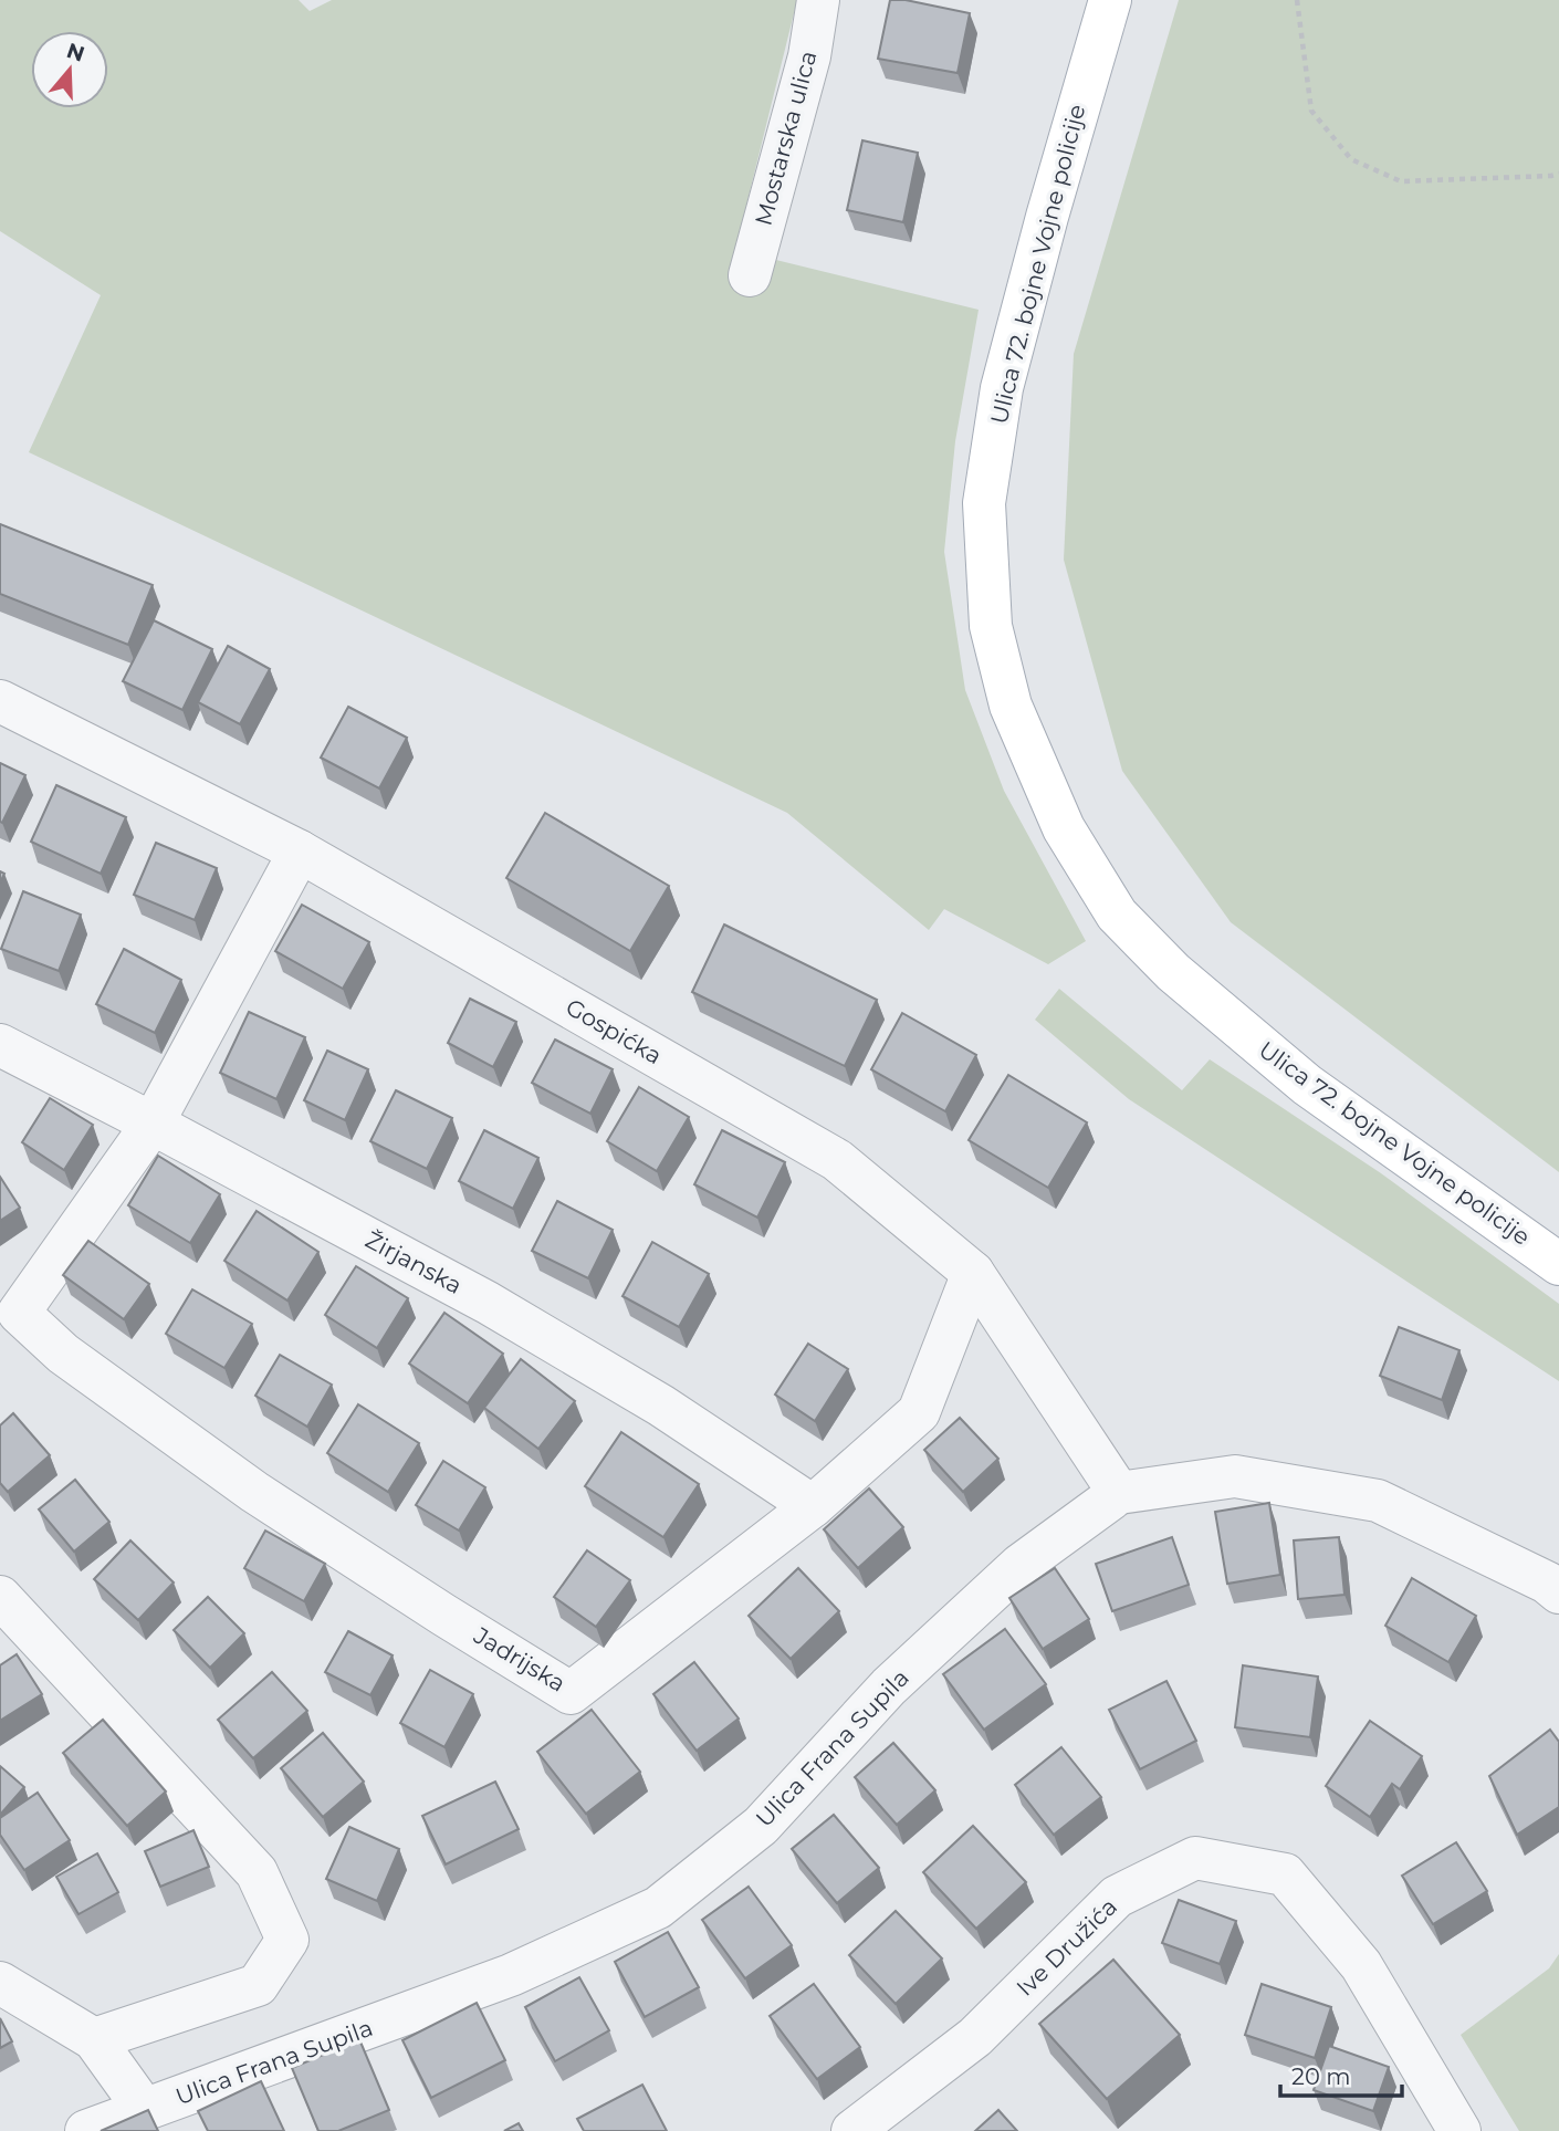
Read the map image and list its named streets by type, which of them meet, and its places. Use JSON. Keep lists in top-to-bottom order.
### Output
{
  "streets": {
    "main road": ["Ulica 72. bojne Vojne policije"],
    "street": [
      "Mostarska ulica",
      "Gospićka",
      "Žirjanska",
      "Jadrijska",
      "Ulica Frana Supila",
      "Ive Družića"
    ]
  },
  "crossings": [
    ["Gospićka", "Jadrijska"],
    ["Gospićka", "Ulica Frana Supila"],
    ["Žirjanska", "Jadrijska"]
  ],
  "scale_bar": "20 m",
  "north": "top"
}
